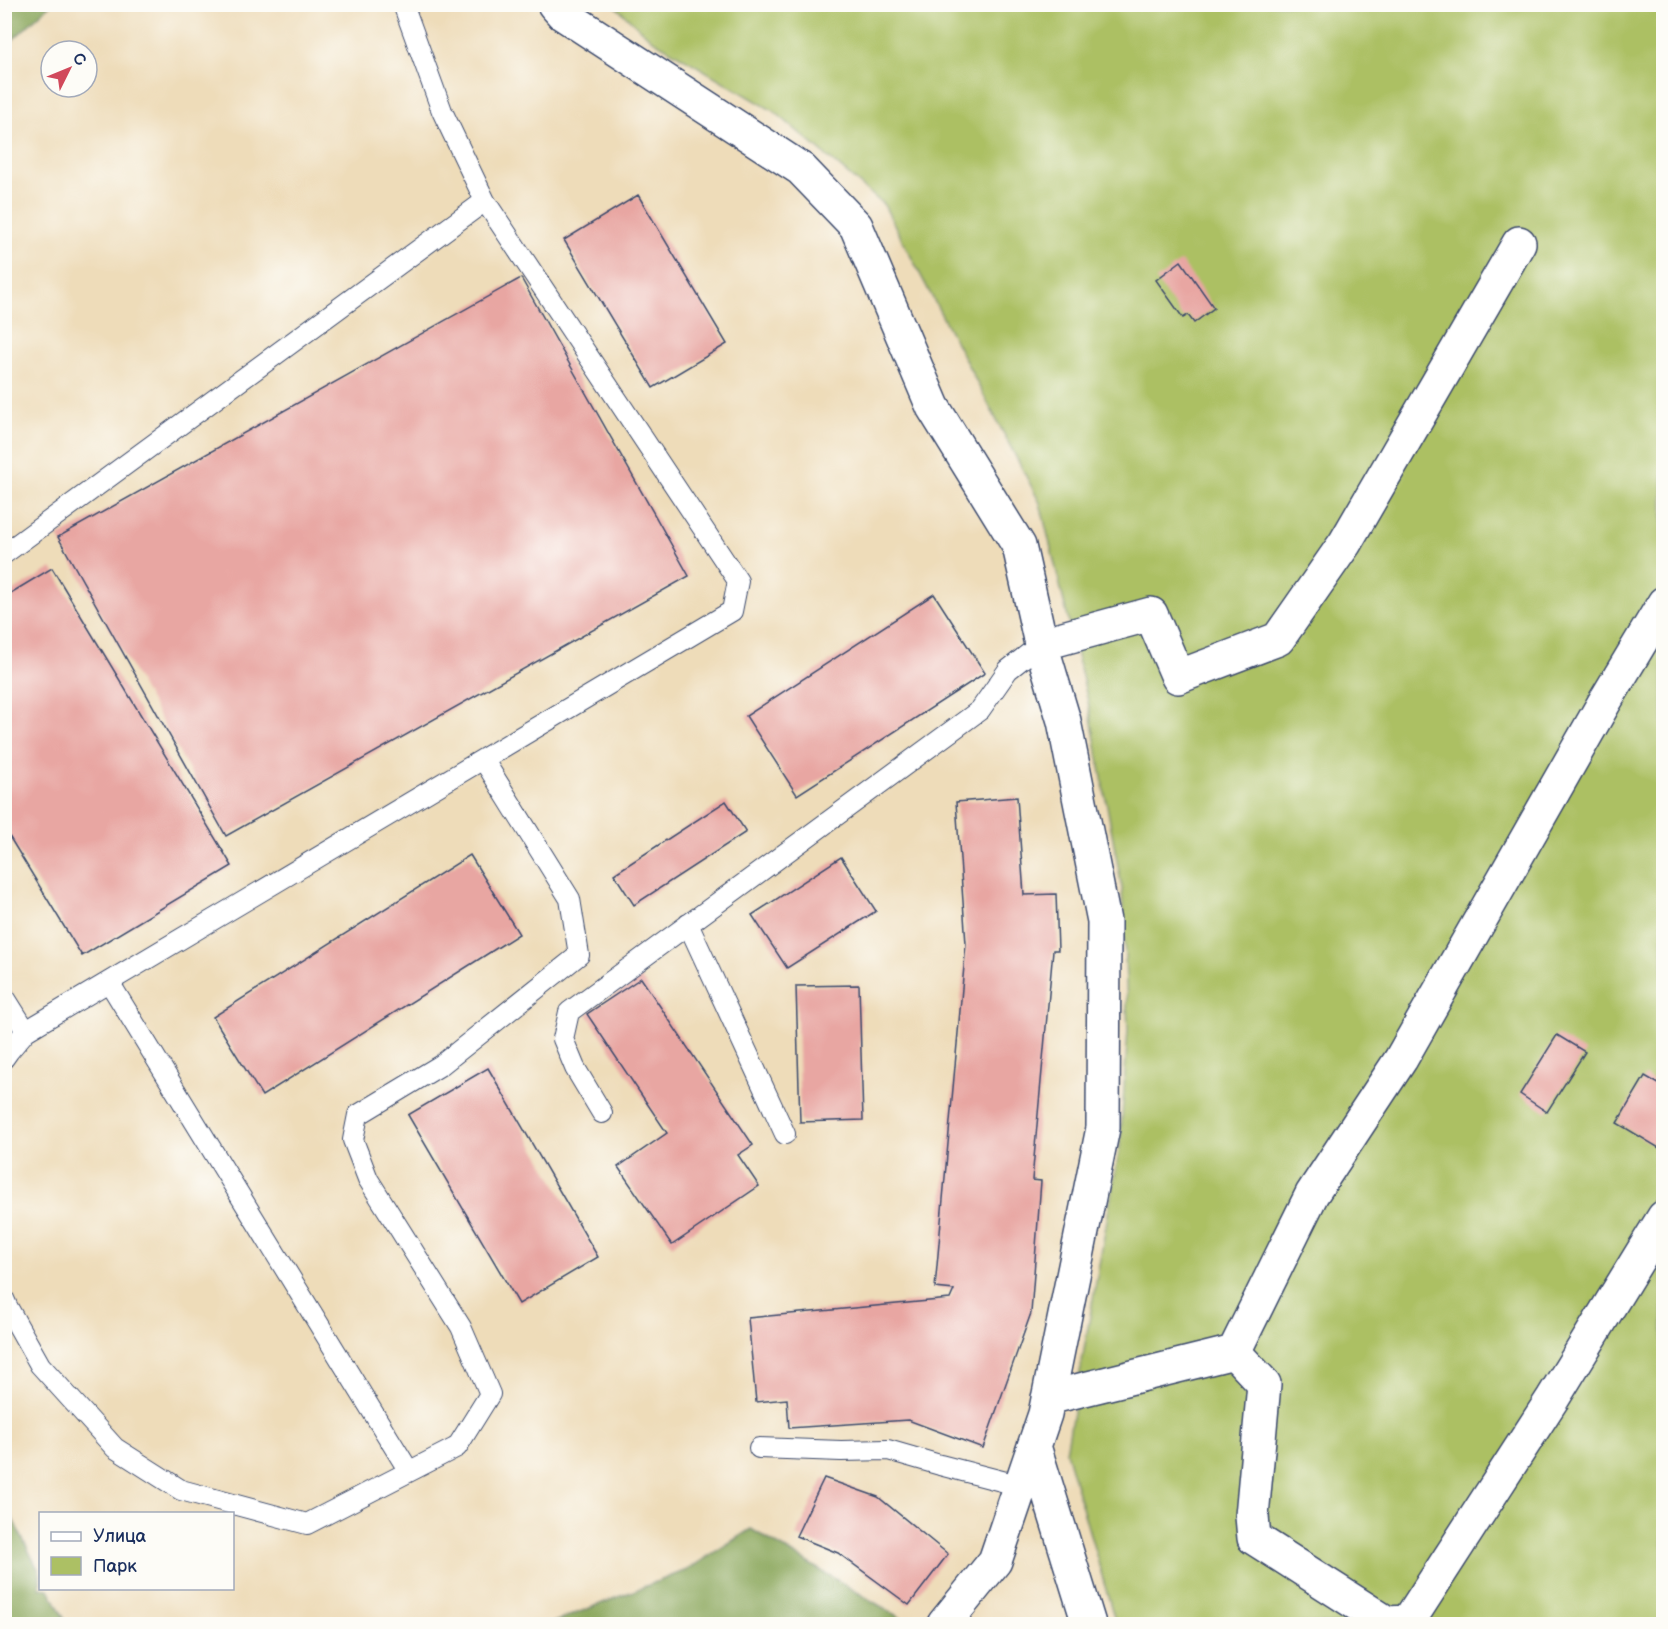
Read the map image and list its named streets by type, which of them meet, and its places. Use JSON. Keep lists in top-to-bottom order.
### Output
{
  "legend": ["Улица", "Парк"],
  "north": "top right"
}
